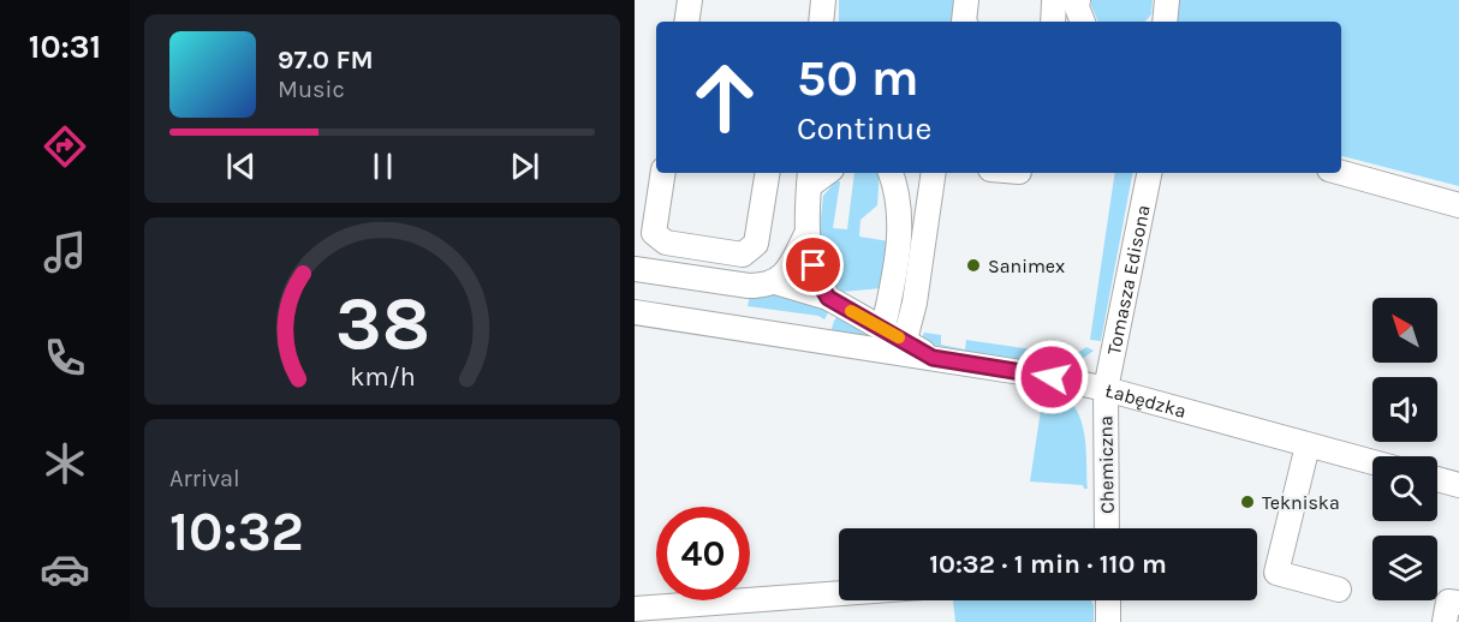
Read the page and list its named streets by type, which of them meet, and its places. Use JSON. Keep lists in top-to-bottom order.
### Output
{
  "streets": {
    "street": ["Tomasza Edisona", "Łabędzka", "Chemiczna"]
  },
  "crossings": [
    ["Tomasza Edisona", "Łabędzka"],
    ["Tomasza Edisona", "Chemiczna"],
    ["Łabędzka", "Chemiczna"]
  ],
  "places": ["Sanimex", "Tekniska"],
  "north": "top left",
  "page": {
    "tabs": "10:31",
    "turn": ["50 m", "Continue"],
    "song": ["97.0 FM", "Music"],
    "tile": ["Arrival", "10:32"],
    "limit": "40",
    "trip": "10:32 · 1 min · 110 m",
    "gauge": ["38", "km/h"]
  }
}
